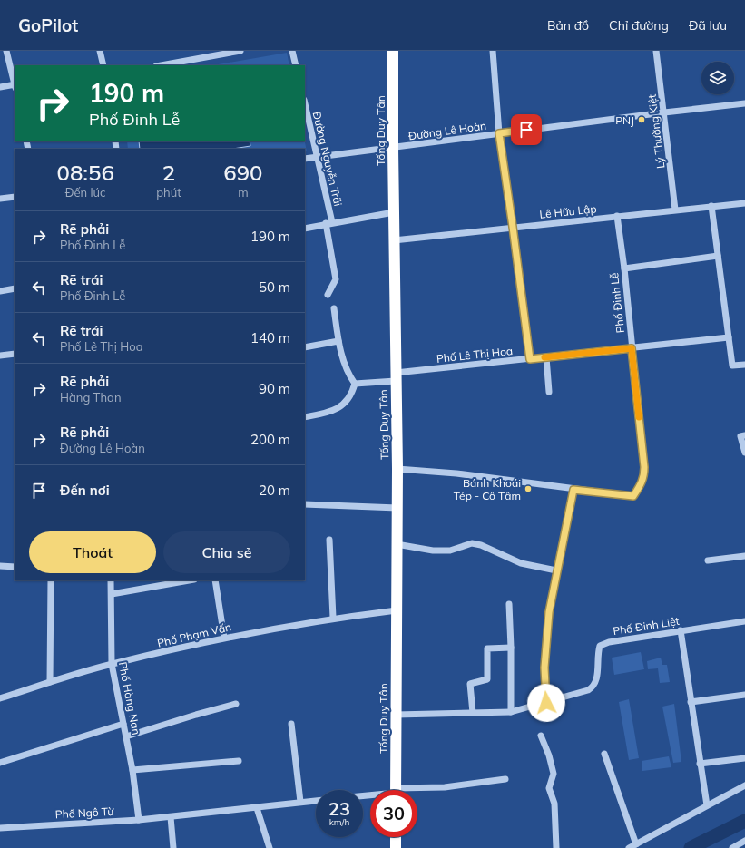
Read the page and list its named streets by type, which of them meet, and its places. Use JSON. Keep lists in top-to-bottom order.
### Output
{
  "streets": {
    "highway": ["Tống Duy Tân"],
    "street": [
      "Đường Lê Hoàn",
      "Lý Thường Kiệt",
      "Đường Nguyễn Trãi",
      "Lê Hữu Lập",
      "Phố Đinh Lễ",
      "Phố Lê Thị Hoa",
      "Phố Đinh Liệt",
      "Phố Phạm Vấn",
      "Phố Hàng Nan",
      "Phố Ngô Từ"
    ]
  },
  "crossings": [
    ["Tống Duy Tân", "Đường Lê Hoàn"],
    ["Tống Duy Tân", "Lê Hữu Lập"],
    ["Tống Duy Tân", "Phố Đinh Lễ"],
    ["Tống Duy Tân", "Phố Lê Thị Hoa"],
    ["Tống Duy Tân", "Phố Đinh Liệt"],
    ["Tống Duy Tân", "Phố Phạm Vấn"],
    ["Đường Lê Hoàn", "Lý Thường Kiệt"],
    ["Đường Lê Hoàn", "Đường Nguyễn Trãi"],
    ["Lý Thường Kiệt", "Lê Hữu Lập"],
    ["Lê Hữu Lập", "Phố Đinh Lễ"],
    ["Phố Đinh Lễ", "Phố Lê Thị Hoa"],
    ["Phố Phạm Vấn", "Phố Hàng Nan"],
    ["Phố Hàng Nan", "Phố Ngô Từ"]
  ],
  "places": ["PNJ", "Bánh Khoái Tép - Cô Tâm"],
  "page": {
    "header": "GoPilot",
    "nav": ["Bản đồ", "Chỉ đường", "Đã lưu"],
    "turn": ["190 m", "Phố Đinh Lễ"],
    "eta": [
      "08:56",
      "Đến lúc",
      "2",
      "phút",
      "690",
      "m"
    ],
    "list": [
      {
        "name": "Rẽ phải",
        "note": "Phố Đinh Lễ",
        "value": "190 m"
      },
      {
        "name": "Rẽ trái",
        "note": "Phố Đinh Lễ",
        "value": "50 m"
      },
      {
        "name": "Rẽ trái",
        "note": "Phố Lê Thị Hoa",
        "value": "140 m"
      },
      {
        "name": "Rẽ phải",
        "note": "Hàng Than",
        "value": "90 m"
      },
      {
        "name": "Rẽ phải",
        "note": "Đường Lê Hoàn",
        "value": "200 m"
      },
      {
        "name": "Đến nơi",
        "value": "20 m"
      }
    ],
    "buttons": ["Thoát", "Chia sẻ"],
    "speed": "23 km/h",
    "limit": "30"
  }
}
